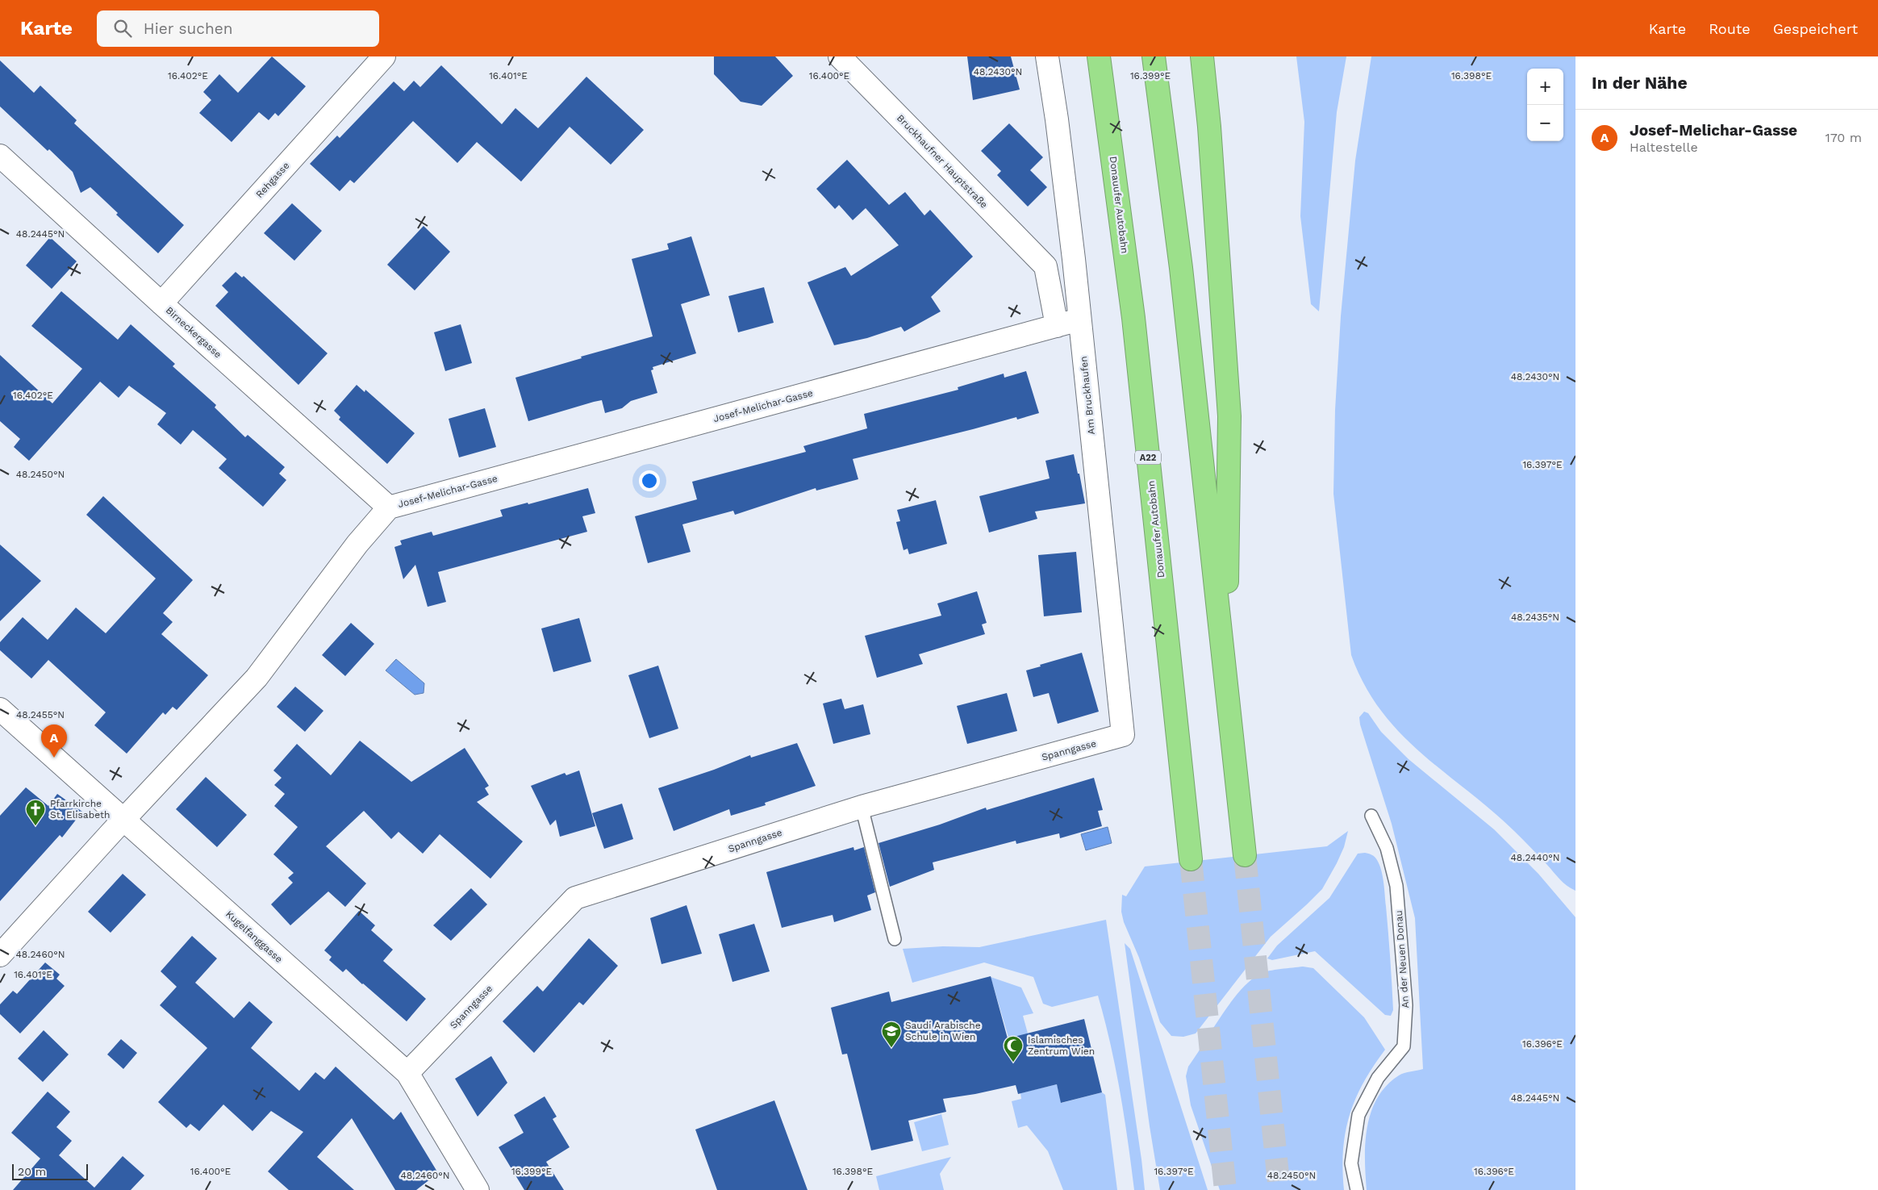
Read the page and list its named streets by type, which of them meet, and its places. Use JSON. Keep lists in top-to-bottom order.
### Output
{
  "streets": {
    "highway": ["Donauufer Autobahn", "A22"],
    "street": [
      "Bruckhaufner Hauptstraße",
      "Rehgasse",
      "Birneckergasse",
      "Am Bruckhaufen",
      "Josef-Melichar-Gasse",
      "Spanngasse",
      "Kugelfanggasse"
    ],
    "lane": ["An der Neuen Donau"]
  },
  "crossings": [
    ["Rehgasse", "Birneckergasse"],
    ["Birneckergasse", "Josef-Melichar-Gasse"],
    ["Am Bruckhaufen", "Josef-Melichar-Gasse"],
    ["Am Bruckhaufen", "Spanngasse"],
    ["Josef-Melichar-Gasse", "Kugelfanggasse"],
    ["Spanngasse", "Kugelfanggasse"]
  ],
  "places": {
    "church": ["Pfarrkirche St. Elisabeth"],
    "school or university": ["Saudi Arabische Schule in Wien"],
    "mosque": ["Islamisches Zentrum Wien"]
  },
  "scale_bar": "20 m",
  "page": {
    "header": "Karte",
    "search": "Hier suchen",
    "nav": ["Karte", "Route", "Gespeichert"],
    "heading": "In der Nähe",
    "map_buttons": ["+", "−"],
    "list": [
      {
        "mark": "A",
        "name": "Josef-Melichar-Gasse",
        "note": "Haltestelle",
        "value": "170 m"
      }
    ],
    "pins": "A",
    "scale": "20 m"
  },
  "coordinates": [
    "48.2430°N",
    "16.402°E",
    "16.401°E",
    "16.400°E",
    "16.399°E",
    "16.398°E",
    "48.2445°N",
    "16.397°E",
    "48.2450°N",
    "48.2435°N",
    "48.2455°N",
    "48.2440°N",
    "48.2460°N",
    "16.396°E"
  ]
}
